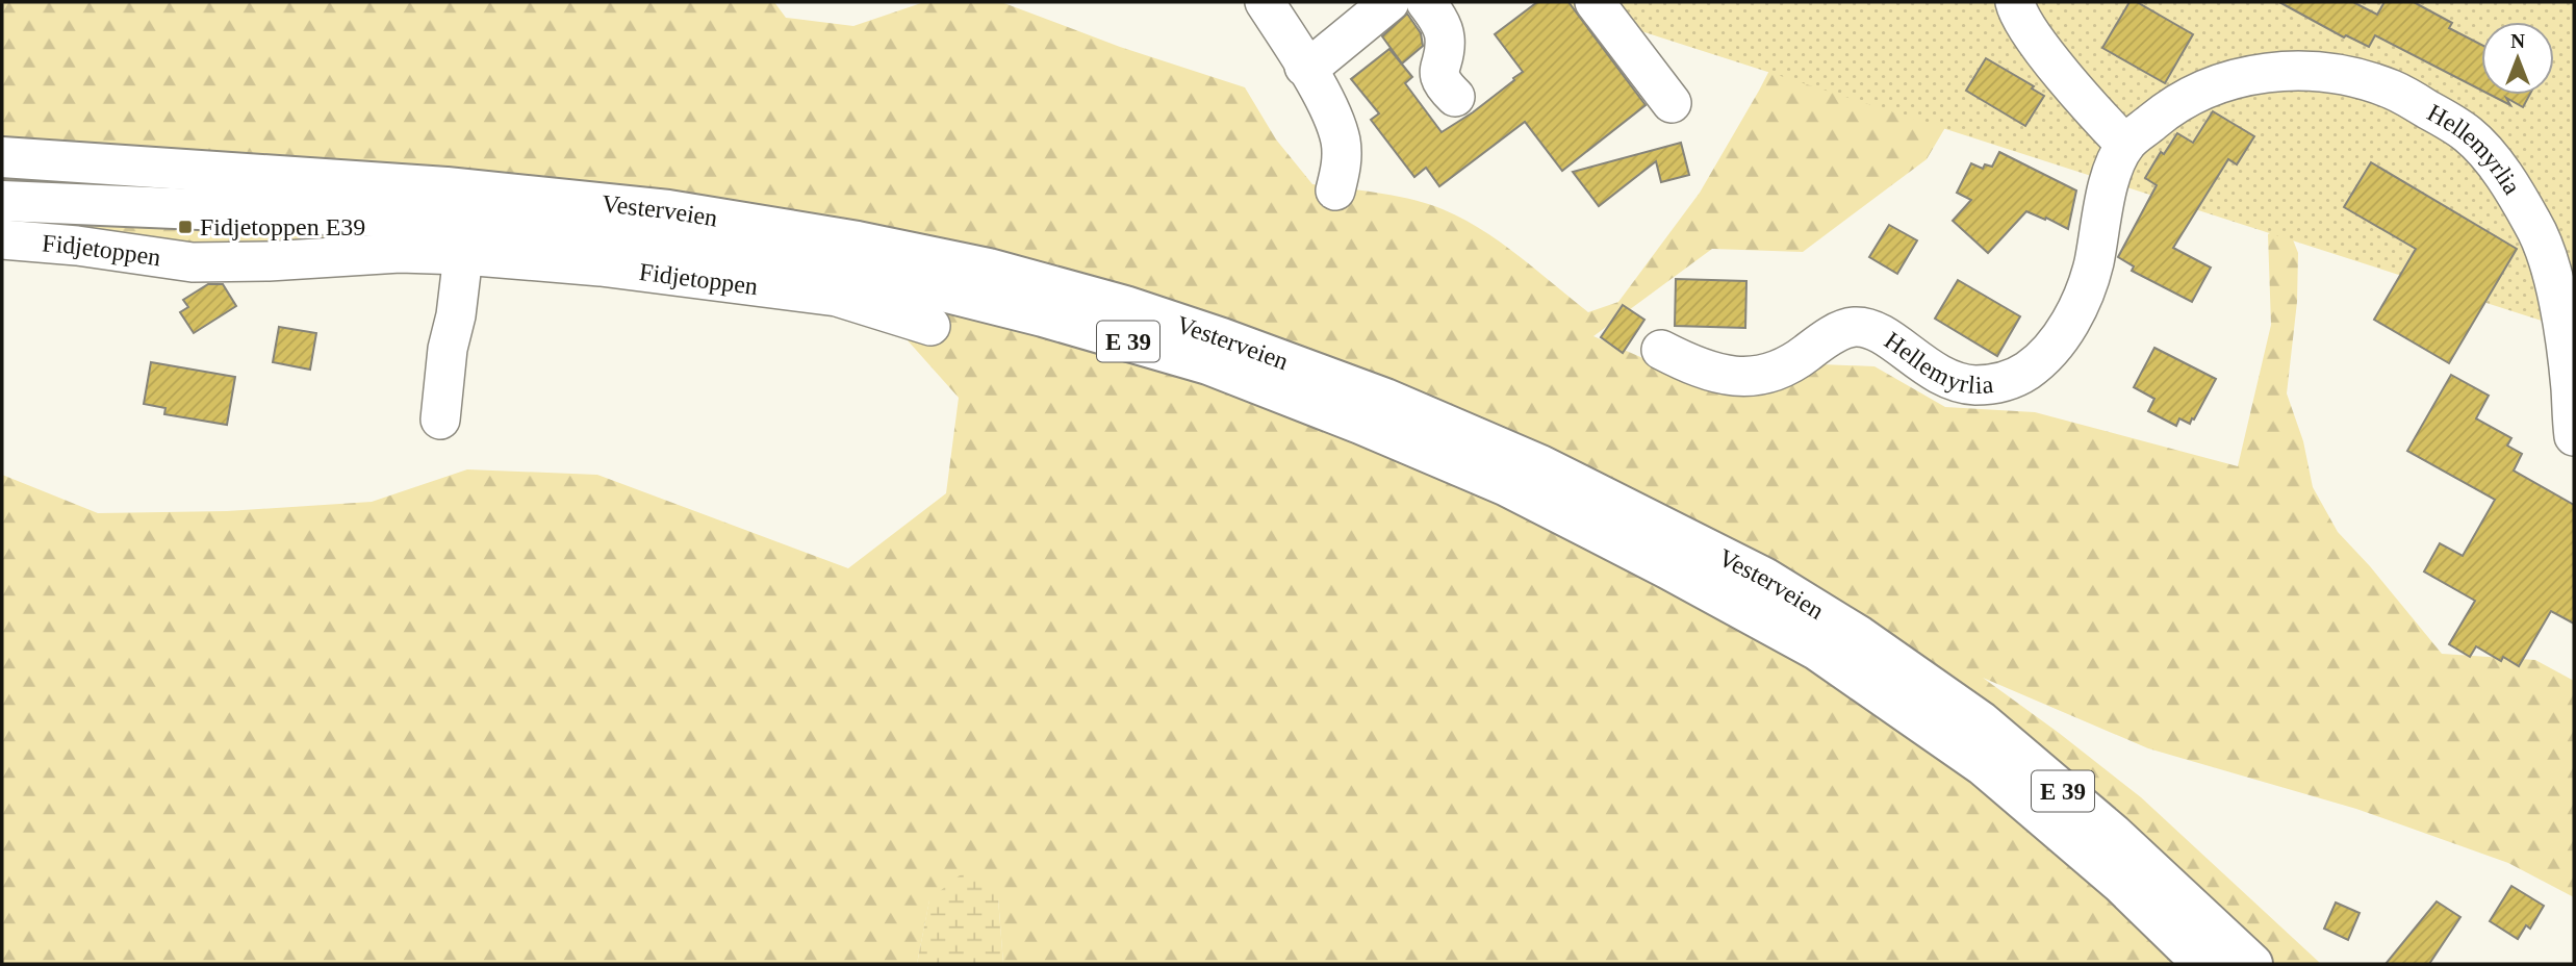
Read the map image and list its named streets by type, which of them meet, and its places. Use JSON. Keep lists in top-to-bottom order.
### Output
{
  "streets": {
    "highway": ["Vesterveien", "E 39"],
    "street": ["Hellemyrlia", "Fidjetoppen"]
  },
  "places": {
    "transit": ["Fidjetoppen E39"]
  },
  "north": "top"
}
